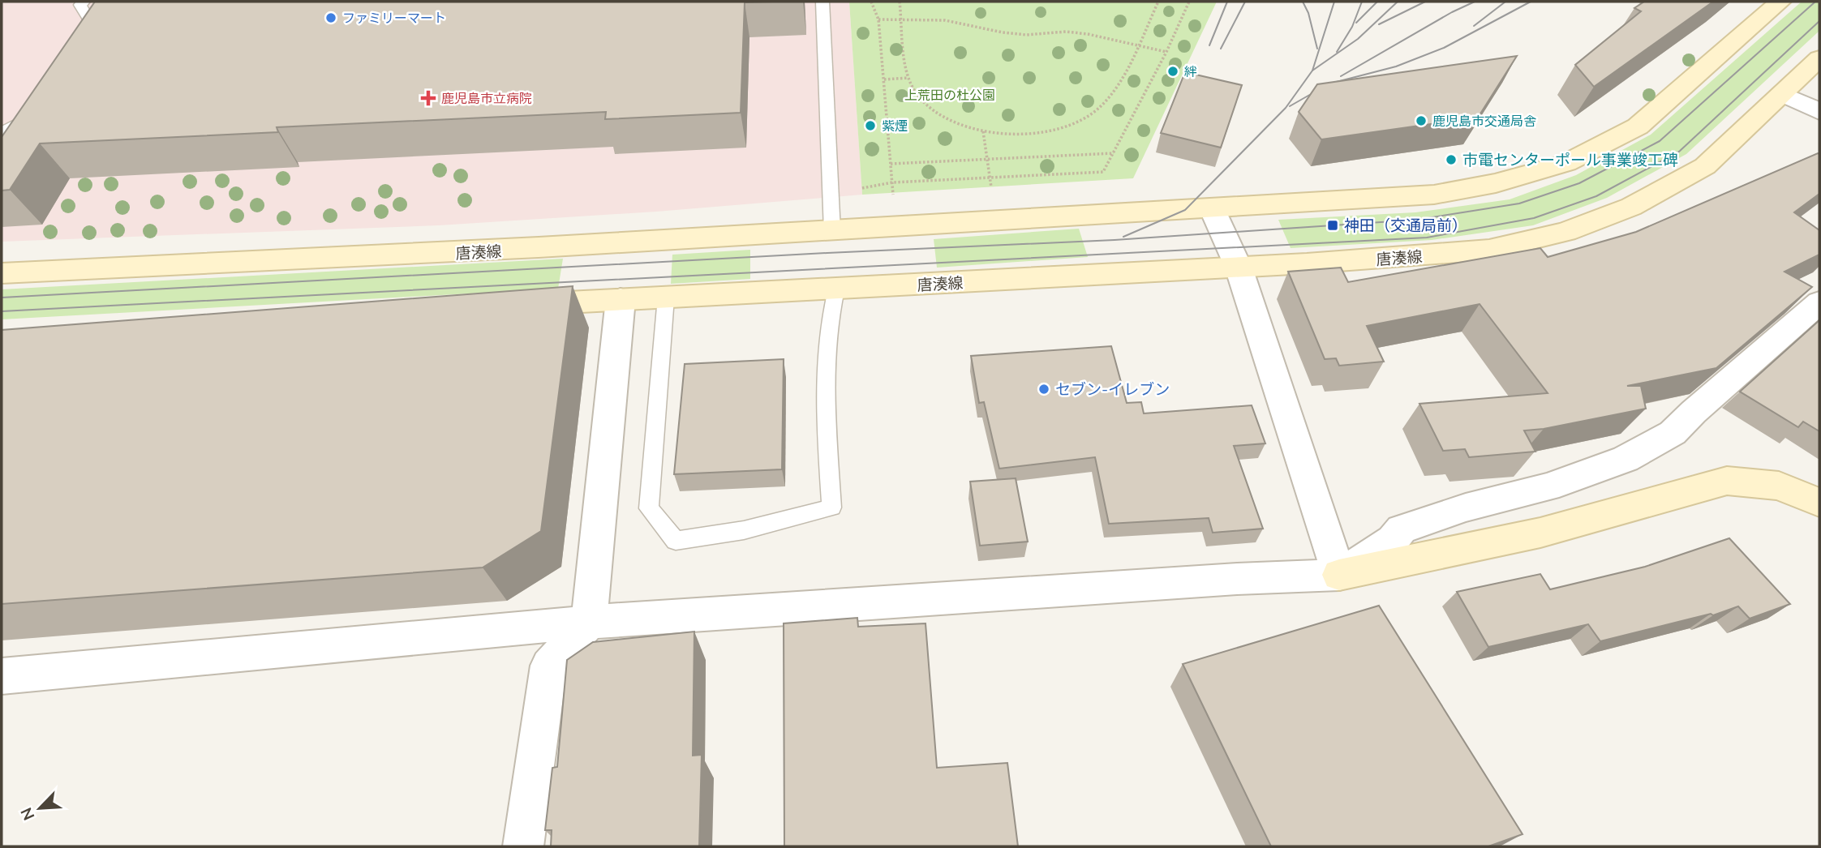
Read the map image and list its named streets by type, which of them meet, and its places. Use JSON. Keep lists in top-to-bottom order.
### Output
{
  "streets": {
    "street": ["唐湊線"]
  },
  "parks": ["上荒田の杜公園"],
  "places": {
    "other": [
      "ファミリーマート",
      "絆",
      "鹿児島市交通局舎",
      "紫煙",
      "市電センターポール事業竣工碑",
      "セブン-イレブン"
    ],
    "health": ["鹿児島市立病院"],
    "transit": ["神田（交通局前）"]
  },
  "north": "bottom left"
}
